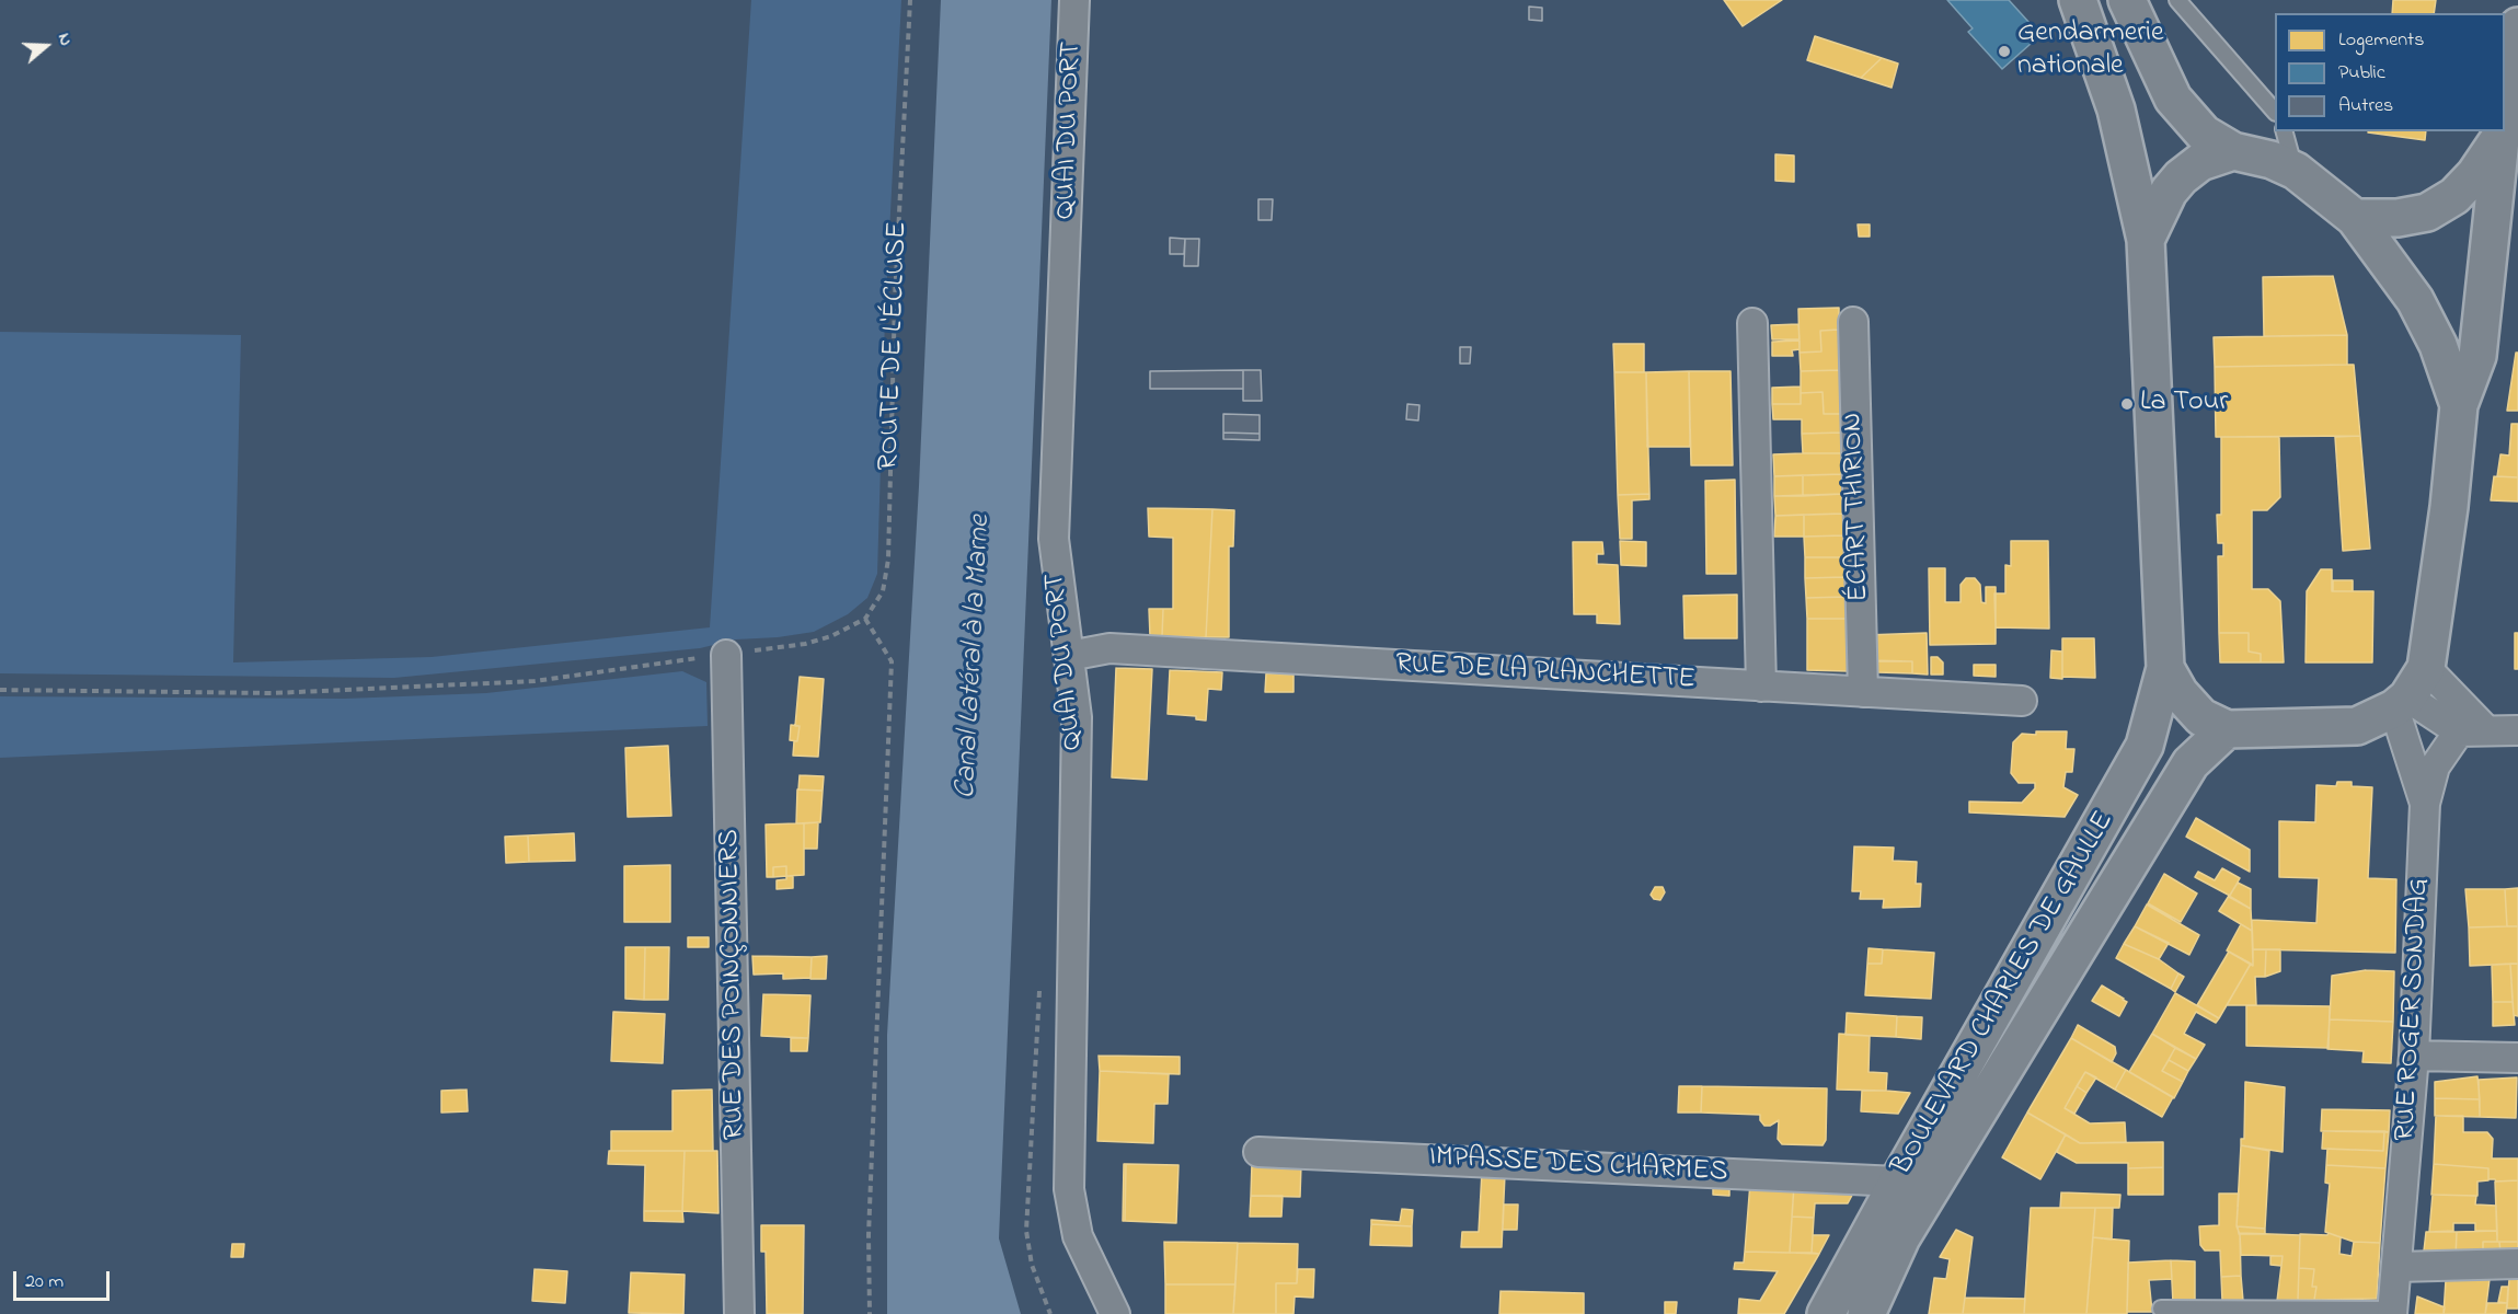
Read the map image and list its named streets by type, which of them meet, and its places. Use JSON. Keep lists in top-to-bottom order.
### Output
{
  "streets": {
    "main road": ["BOULEVARD CHARLES DE GAULLE"],
    "street": [
      "QUAI DU PORT",
      "ÉCART THIRION",
      "RUE DE LA PLANCHETTE",
      "RUE DES POINÇONNIERS",
      "RUE ROGER SONDAG",
      "IMPASSE DES CHARMES"
    ],
    "path": ["ROUTE DE L'ÉCLUSE"]
  },
  "crossings": [
    ["QUAI DU PORT", "RUE DE LA PLANCHETTE"],
    ["ÉCART THIRION", "RUE DE LA PLANCHETTE"],
    ["BOULEVARD CHARLES DE GAULLE", "IMPASSE DES CHARMES"]
  ],
  "water": ["Canal Latéral à la Marne"],
  "places": ["Gendarmerie nationale", "La Tour"],
  "legend": ["Logements", "Public", "Autres"],
  "scale_bar": "20 m",
  "north": "right"
}
